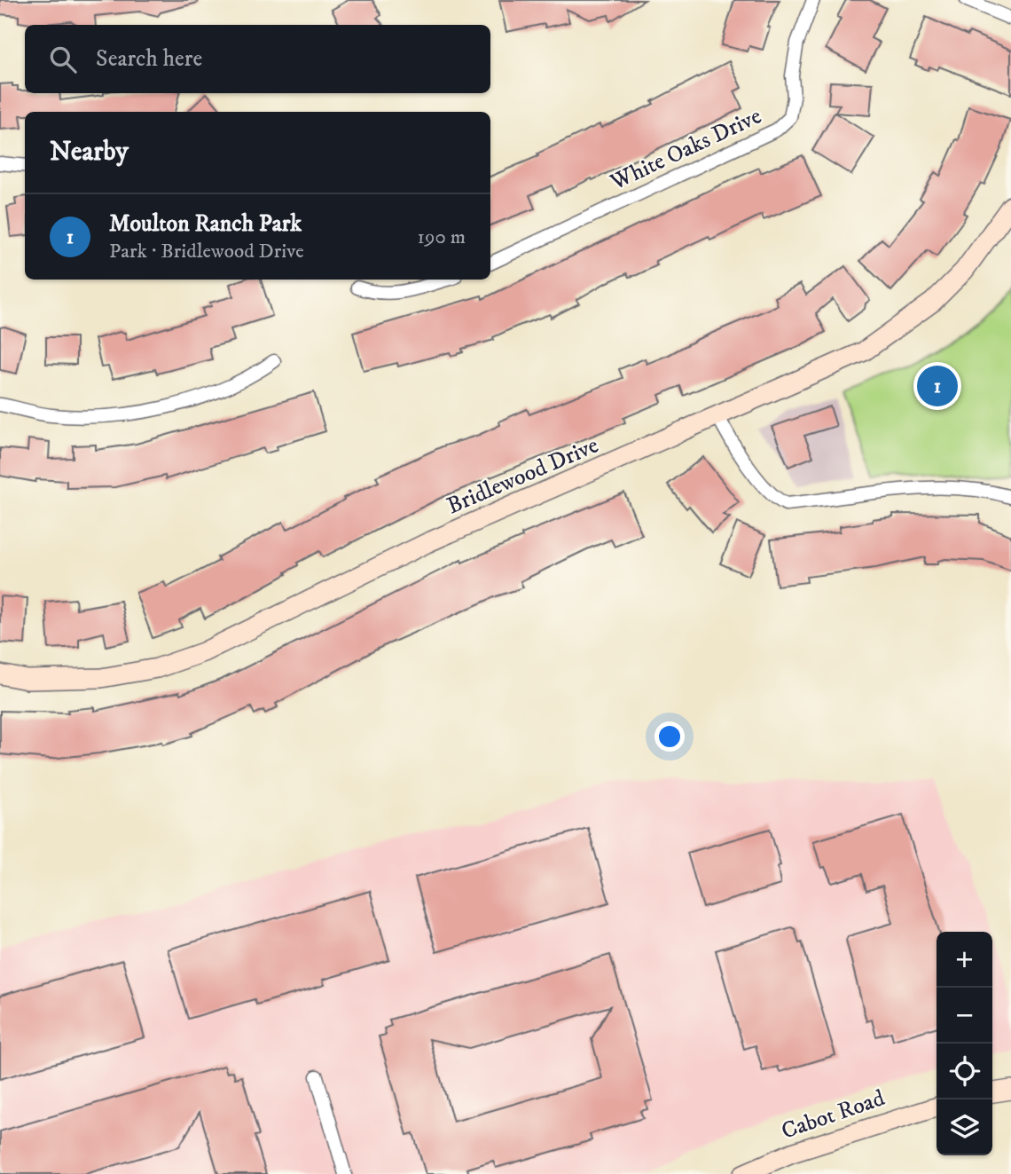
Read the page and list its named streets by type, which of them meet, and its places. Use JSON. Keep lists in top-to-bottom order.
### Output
{
  "streets": {
    "street": ["White Oaks Drive", "Bridlewood Drive", "Cabot Road"]
  },
  "page": {
    "search": "Search here",
    "heading": "Nearby",
    "list": [
      {
        "mark": "1",
        "name": "Moulton Ranch Park",
        "note": "Park · Bridlewood Drive",
        "value": "190 m"
      }
    ],
    "pins": "1",
    "map_buttons": ["+", "−"]
  }
}
